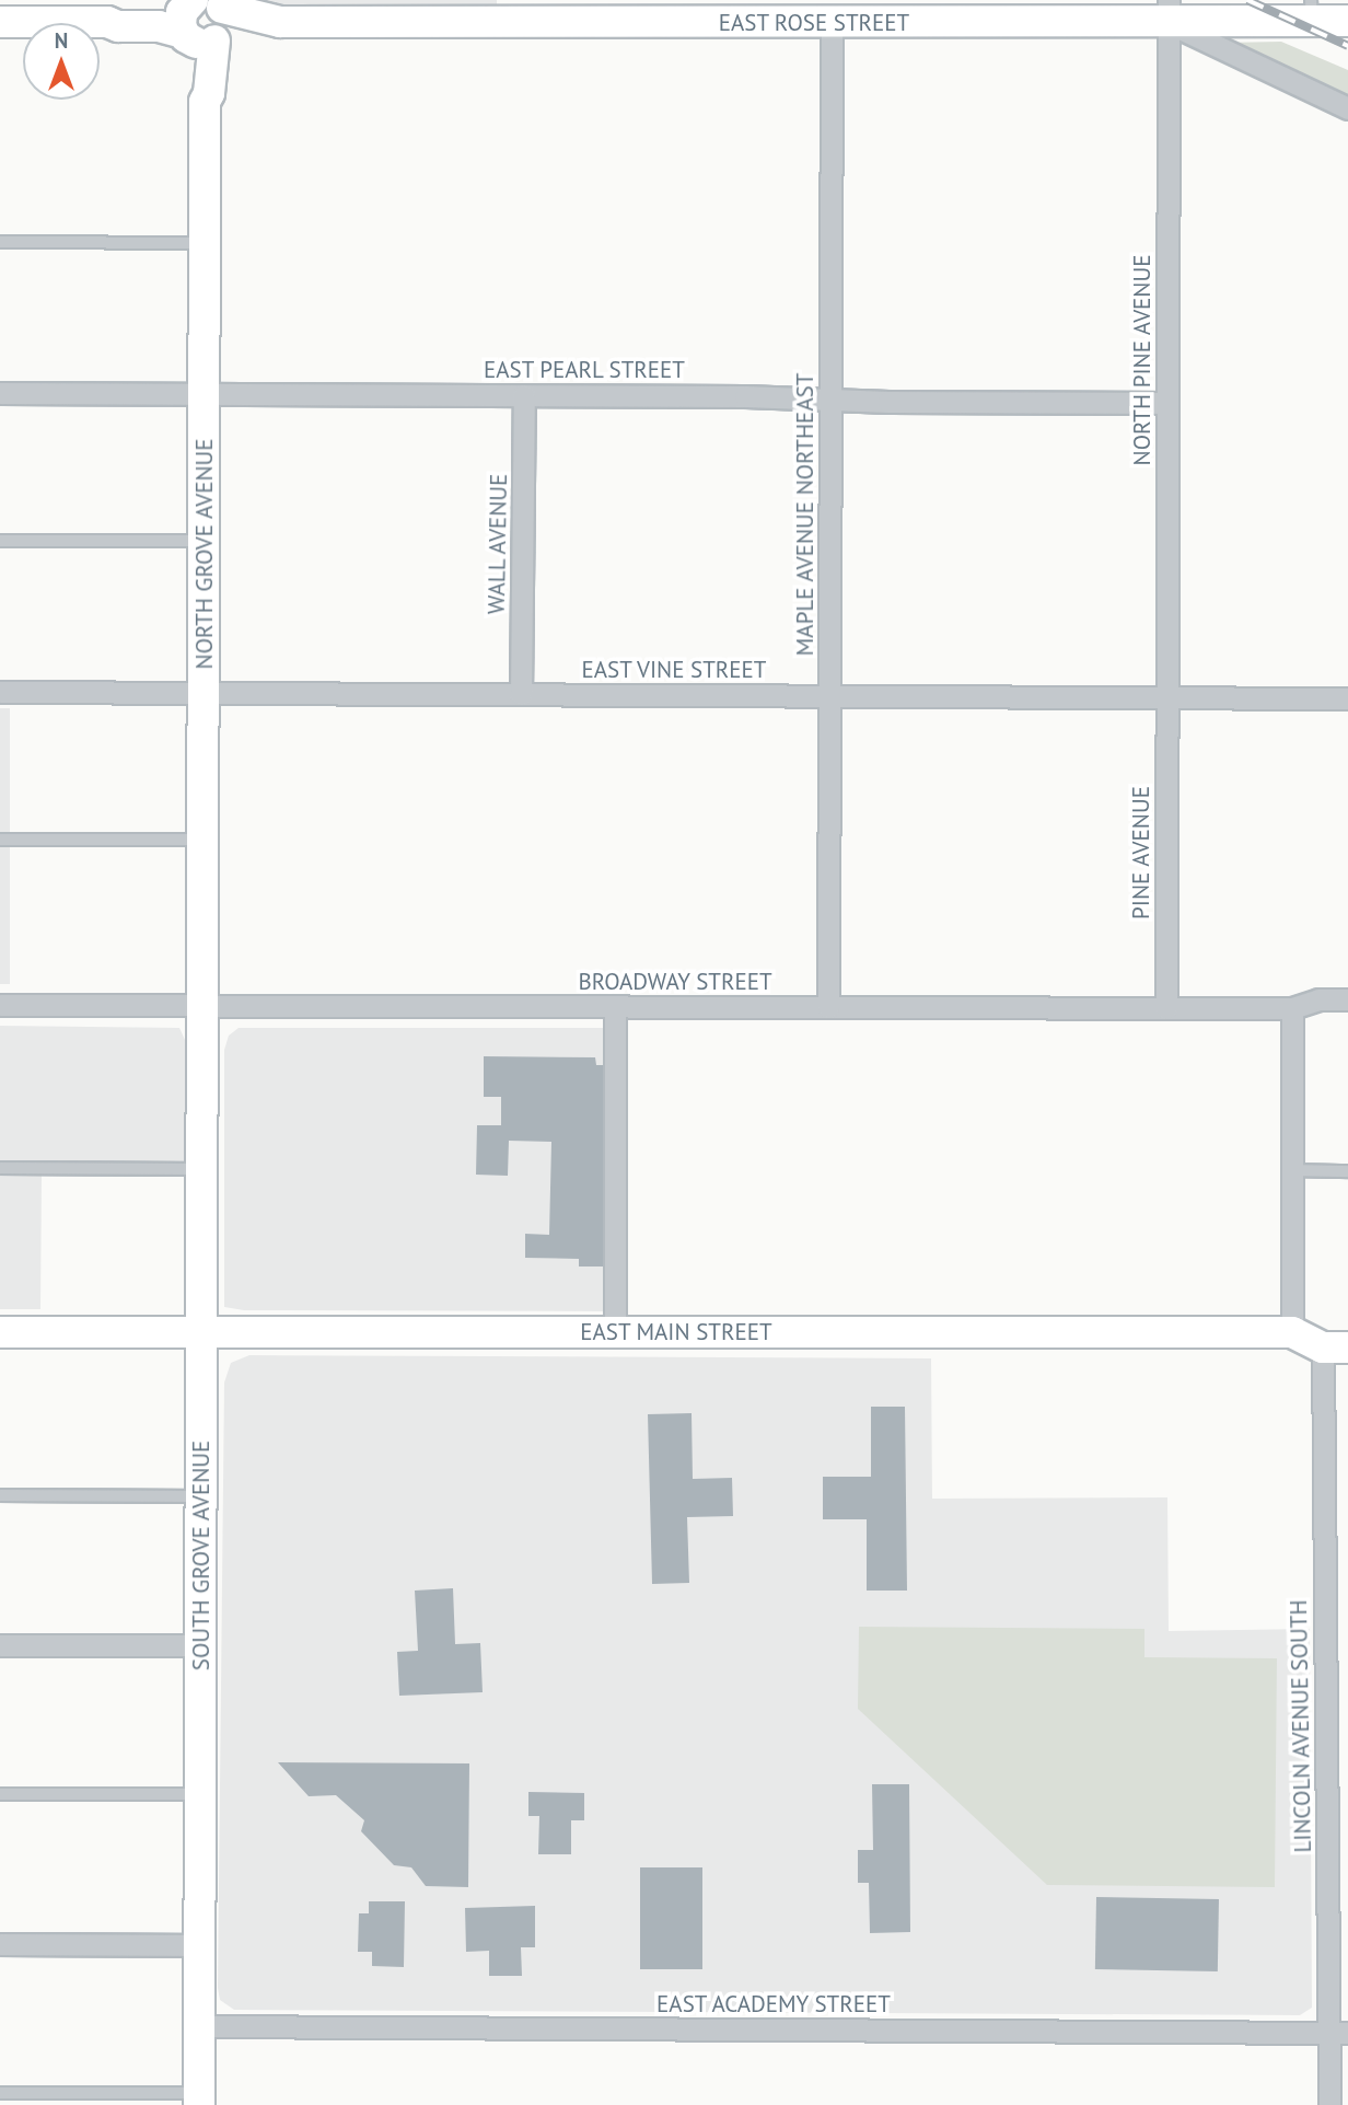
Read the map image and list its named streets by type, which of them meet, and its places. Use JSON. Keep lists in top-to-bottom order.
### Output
{
  "streets": {
    "main road": [
      "EAST ROSE STREET",
      "NORTH GROVE AVENUE",
      "EAST MAIN STREET",
      "SOUTH GROVE AVENUE"
    ],
    "street": [
      "NORTH PINE AVENUE",
      "EAST PEARL STREET",
      "MAPLE AVENUE NORTHEAST",
      "WALL AVENUE",
      "EAST VINE STREET",
      "PINE AVENUE",
      "BROADWAY STREET",
      "LINCOLN AVENUE SOUTH",
      "EAST ACADEMY STREET"
    ]
  },
  "crossings": [
    ["EAST ROSE STREET", "NORTH PINE AVENUE"],
    ["EAST ROSE STREET", "MAPLE AVENUE NORTHEAST"],
    ["EAST ROSE STREET", "NORTH GROVE AVENUE"],
    ["NORTH PINE AVENUE", "EAST PEARL STREET"],
    ["NORTH PINE AVENUE", "EAST VINE STREET"],
    ["NORTH PINE AVENUE", "PINE AVENUE"],
    ["EAST PEARL STREET", "MAPLE AVENUE NORTHEAST"],
    ["EAST PEARL STREET", "WALL AVENUE"],
    ["EAST PEARL STREET", "NORTH GROVE AVENUE"],
    ["MAPLE AVENUE NORTHEAST", "EAST VINE STREET"],
    ["MAPLE AVENUE NORTHEAST", "BROADWAY STREET"],
    ["WALL AVENUE", "EAST VINE STREET"],
    ["NORTH GROVE AVENUE", "EAST VINE STREET"],
    ["NORTH GROVE AVENUE", "BROADWAY STREET"],
    ["NORTH GROVE AVENUE", "SOUTH GROVE AVENUE"],
    ["EAST VINE STREET", "PINE AVENUE"],
    ["PINE AVENUE", "BROADWAY STREET"],
    ["BROADWAY STREET", "SOUTH GROVE AVENUE"],
    ["EAST MAIN STREET", "SOUTH GROVE AVENUE"],
    ["EAST MAIN STREET", "LINCOLN AVENUE SOUTH"],
    ["SOUTH GROVE AVENUE", "EAST ACADEMY STREET"],
    ["LINCOLN AVENUE SOUTH", "EAST ACADEMY STREET"]
  ],
  "north": "top"
}
